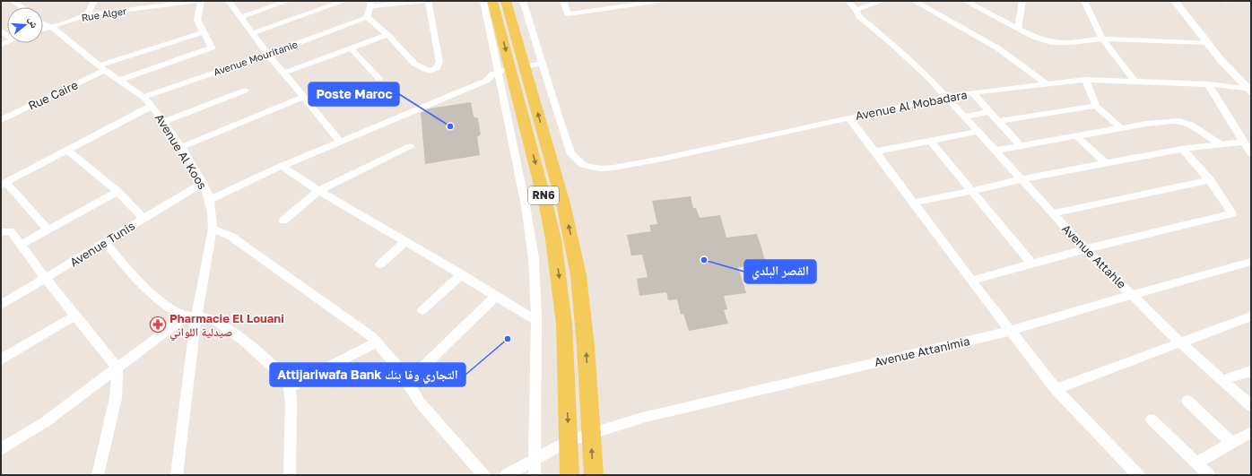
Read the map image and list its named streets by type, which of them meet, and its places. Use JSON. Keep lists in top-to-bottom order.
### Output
{
  "streets": {
    "main road": ["RN6"],
    "street": [
      "Rue Alger",
      "Avenue Mouritanie",
      "Rue Caire",
      "Avenue Al Mobadara",
      "Avenue Al Koos",
      "Avenue Tunis",
      "Avenue Attahle",
      "Avenue Attanimia"
    ]
  },
  "crossings": [
    ["Rue Alger", "Avenue Al Koos"],
    ["Avenue Mouritanie", "Avenue Al Koos"],
    ["Rue Caire", "Avenue Al Koos"],
    ["Avenue Al Mobadara", "RN6"],
    ["Avenue Al Mobadara", "Avenue Attahle"],
    ["Avenue Al Koos", "Avenue Tunis"],
    ["RN6", "Avenue Attanimia"],
    ["Avenue Attahle", "Avenue Attanimia"]
  ],
  "places": {
    "other": ["Poste Maroc", "القصر البلدي", "Attijariwafa Bank التجاري وفا بنك"],
    "pharmacy": ["Pharmacie El Louani صيدلية اللواني"]
  },
  "north": "right"
}
